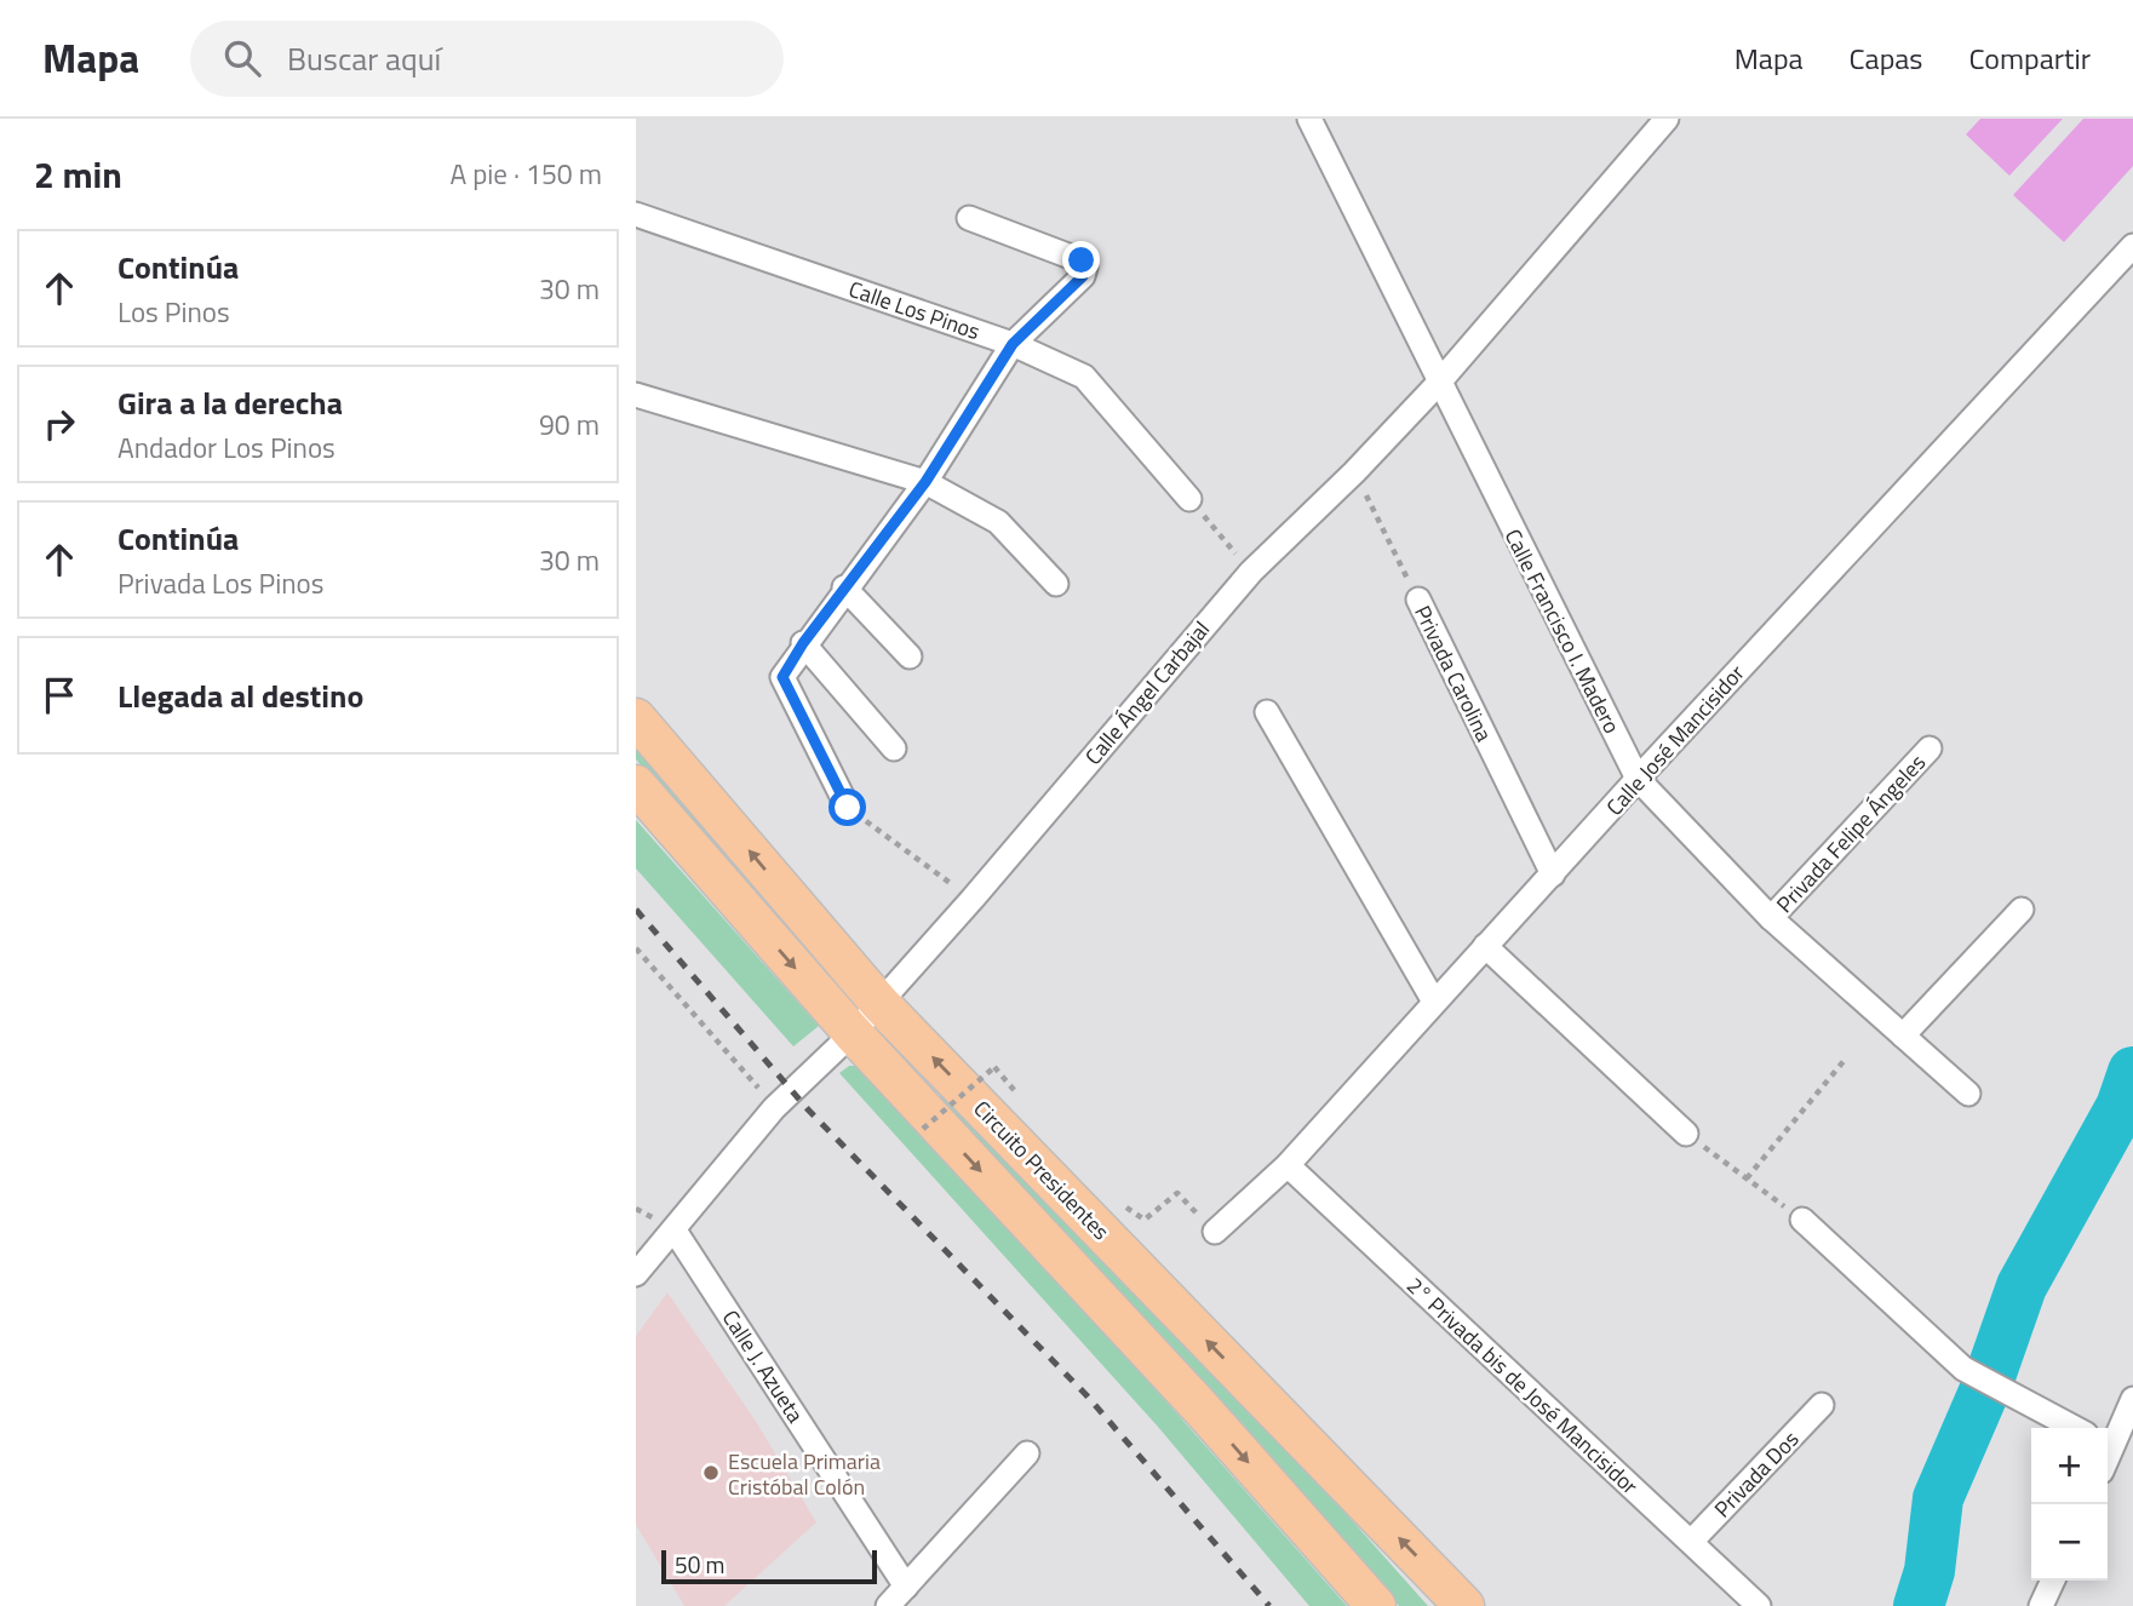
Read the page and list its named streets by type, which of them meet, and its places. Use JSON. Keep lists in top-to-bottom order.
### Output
{
  "streets": {
    "main road": ["Circuito Presidentes"],
    "street": [
      "Calle Los Pinos",
      "Calle Francisco I. Madero",
      "Privada Carolina",
      "Calle Ángel Carbajal",
      "Calle José Mancisidor",
      "Privada Felipe Ángeles",
      "Calle J. Azueta",
      "2° Privada bis de José Mancisidor",
      "Privada Dos"
    ]
  },
  "crossings": [
    ["Calle Francisco I. Madero", "Calle Ángel Carbajal"],
    ["Calle Francisco I. Madero", "Calle José Mancisidor"],
    ["Calle Francisco I. Madero", "Privada Felipe Ángeles"],
    ["Privada Carolina", "Calle Ángel Carbajal"],
    ["Privada Carolina", "Calle José Mancisidor"],
    ["Calle Ángel Carbajal", "Circuito Presidentes"],
    ["Calle Ángel Carbajal", "Calle J. Azueta"],
    ["Calle José Mancisidor", "2° Privada bis de José Mancisidor"],
    ["2° Privada bis de José Mancisidor", "Privada Dos"]
  ],
  "places": ["Escuela Primaria Cristóbal Colón"],
  "scale_bar": "50 m",
  "page": {
    "header": "Mapa",
    "search": "Buscar aquí",
    "nav": ["Mapa", "Capas", "Compartir"],
    "heading": ["2 min", "A pie · 150 m"],
    "list": [
      ["Continúa", "Los Pinos", "30 m"],
      ["Gira a la derecha", "Andador Los Pinos", "90 m"],
      ["Continúa", "Privada Los Pinos", "30 m"],
      "Llegada al destino"
    ],
    "map_buttons": ["+", "−"],
    "scale": "50 m"
  }
}
